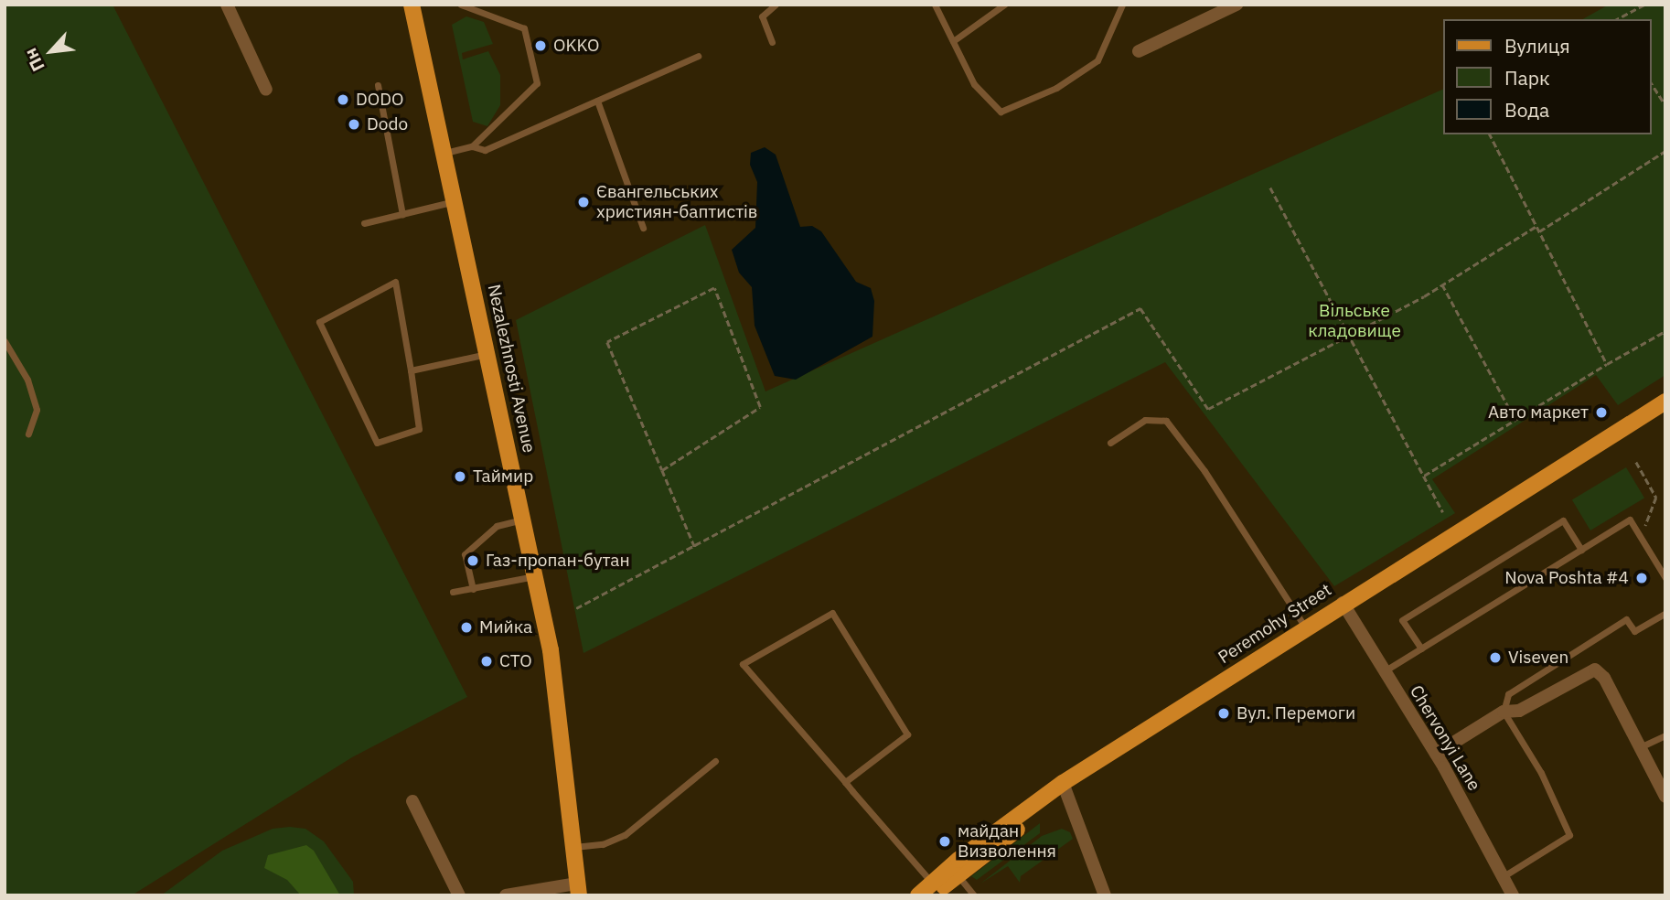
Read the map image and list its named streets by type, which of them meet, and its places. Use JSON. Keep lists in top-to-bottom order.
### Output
{
  "streets": {
    "main road": ["Nezalezhnosti Avenue", "Peremohy Street"],
    "street": ["Chervonyi Lane"]
  },
  "crossings": [
    ["Peremohy Street", "Chervonyi Lane"]
  ],
  "parks": ["Вільське кладовище"],
  "places": [
    "OKKO",
    "DODO",
    "Dodo",
    "Євангельських християн-баптистів",
    "Авто маркет",
    "Таймир",
    "Газ-пропан-бутан",
    "Nova Poshta #4",
    "Мийка",
    "Viseven",
    "СТО",
    "Вул. Перемоги",
    "майдан Визволення"
  ],
  "legend": ["Вулиця", "Парк", "Вода"],
  "north": "bottom left"
}
